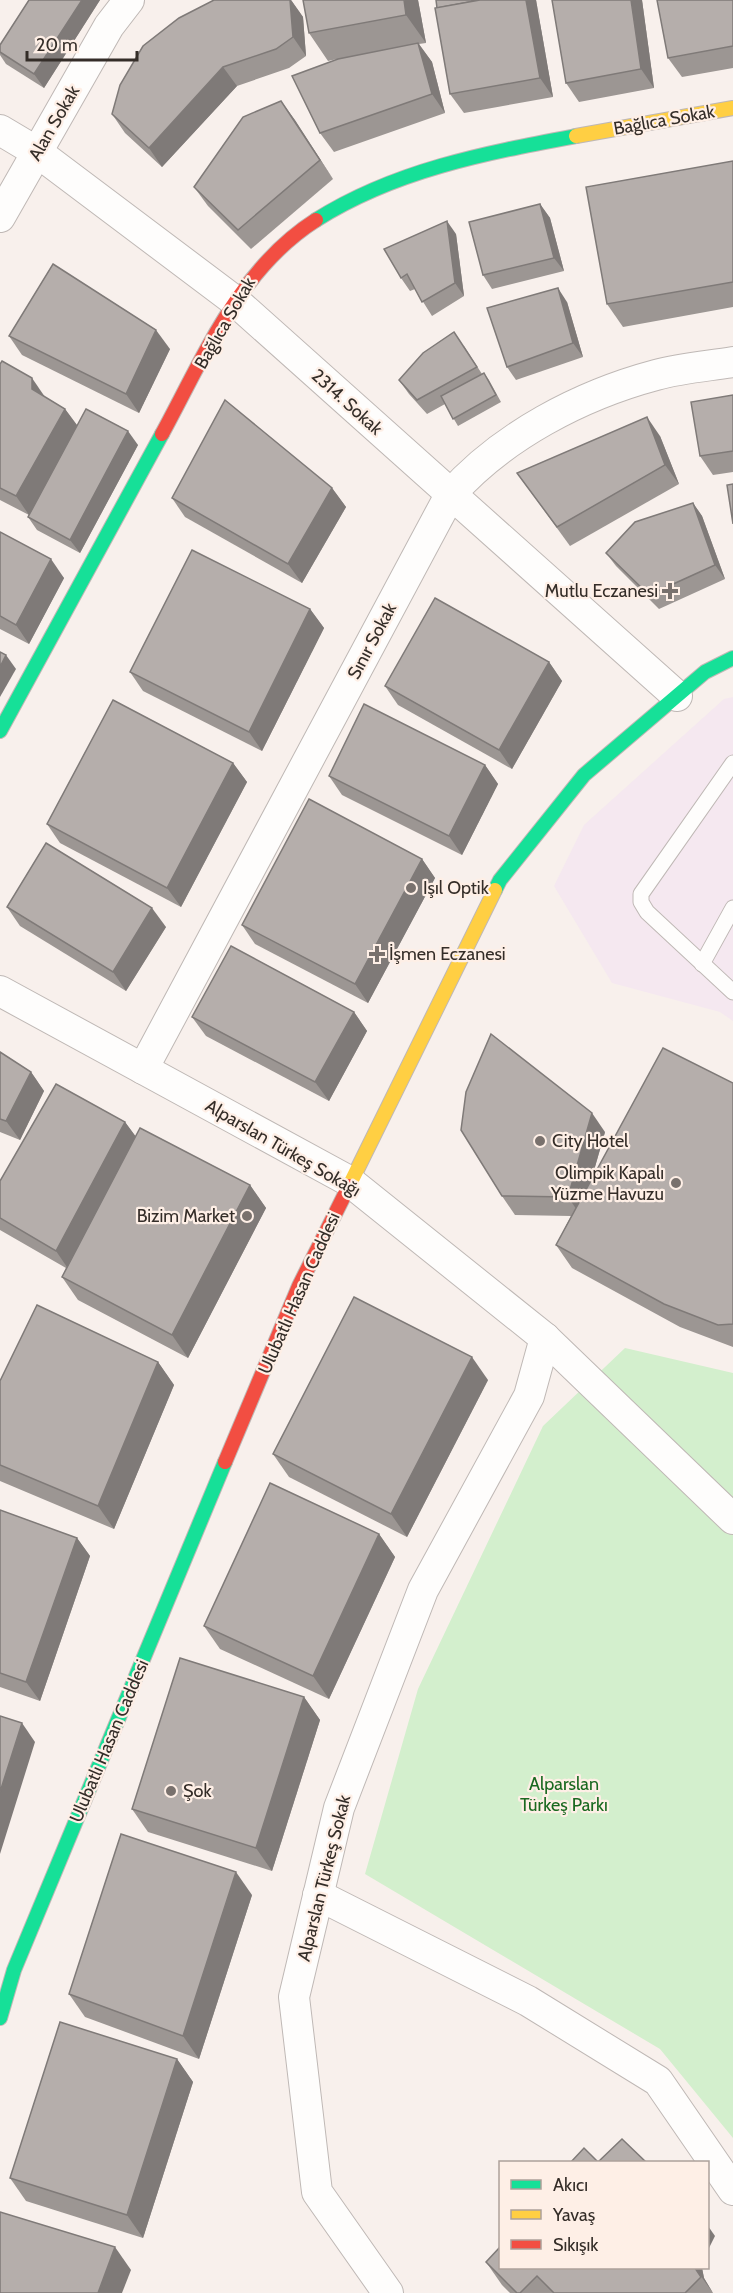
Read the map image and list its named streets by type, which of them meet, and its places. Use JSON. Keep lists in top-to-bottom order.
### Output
{
  "streets": {
    "street": [
      "Bağlıca Sokak",
      "Alan Sokak",
      "2314. Sokak",
      "Sınır Sokak",
      "Alparslan Türkeş Sokağı",
      "Ulubatlı Hasan Caddesi",
      "Alparslan Türkeş Sokak"
    ]
  },
  "crossings": [
    ["Bağlıca Sokak", "2314. Sokak"],
    ["Alan Sokak", "2314. Sokak"],
    ["2314. Sokak", "Sınır Sokak"],
    ["2314. Sokak", "Ulubatlı Hasan Caddesi"],
    ["Sınır Sokak", "Alparslan Türkeş Sokağı"],
    ["Alparslan Türkeş Sokağı", "Ulubatlı Hasan Caddesi"],
    ["Alparslan Türkeş Sokağı", "Alparslan Türkeş Sokak"]
  ],
  "parks": ["Alparslan Türkeş Parkı"],
  "places": {
    "health": ["Mutlu Eczanesi", "İşmen Eczanesi"],
    "other": [
      "Işıl Optik",
      "City Hotel",
      "Olimpik Kapalı Yüzme Havuzu",
      "Bizim Market",
      "Şok"
    ]
  },
  "legend": ["Akıcı", "Yavaş", "Sıkışık"],
  "scale_bar": "20 m"
}
